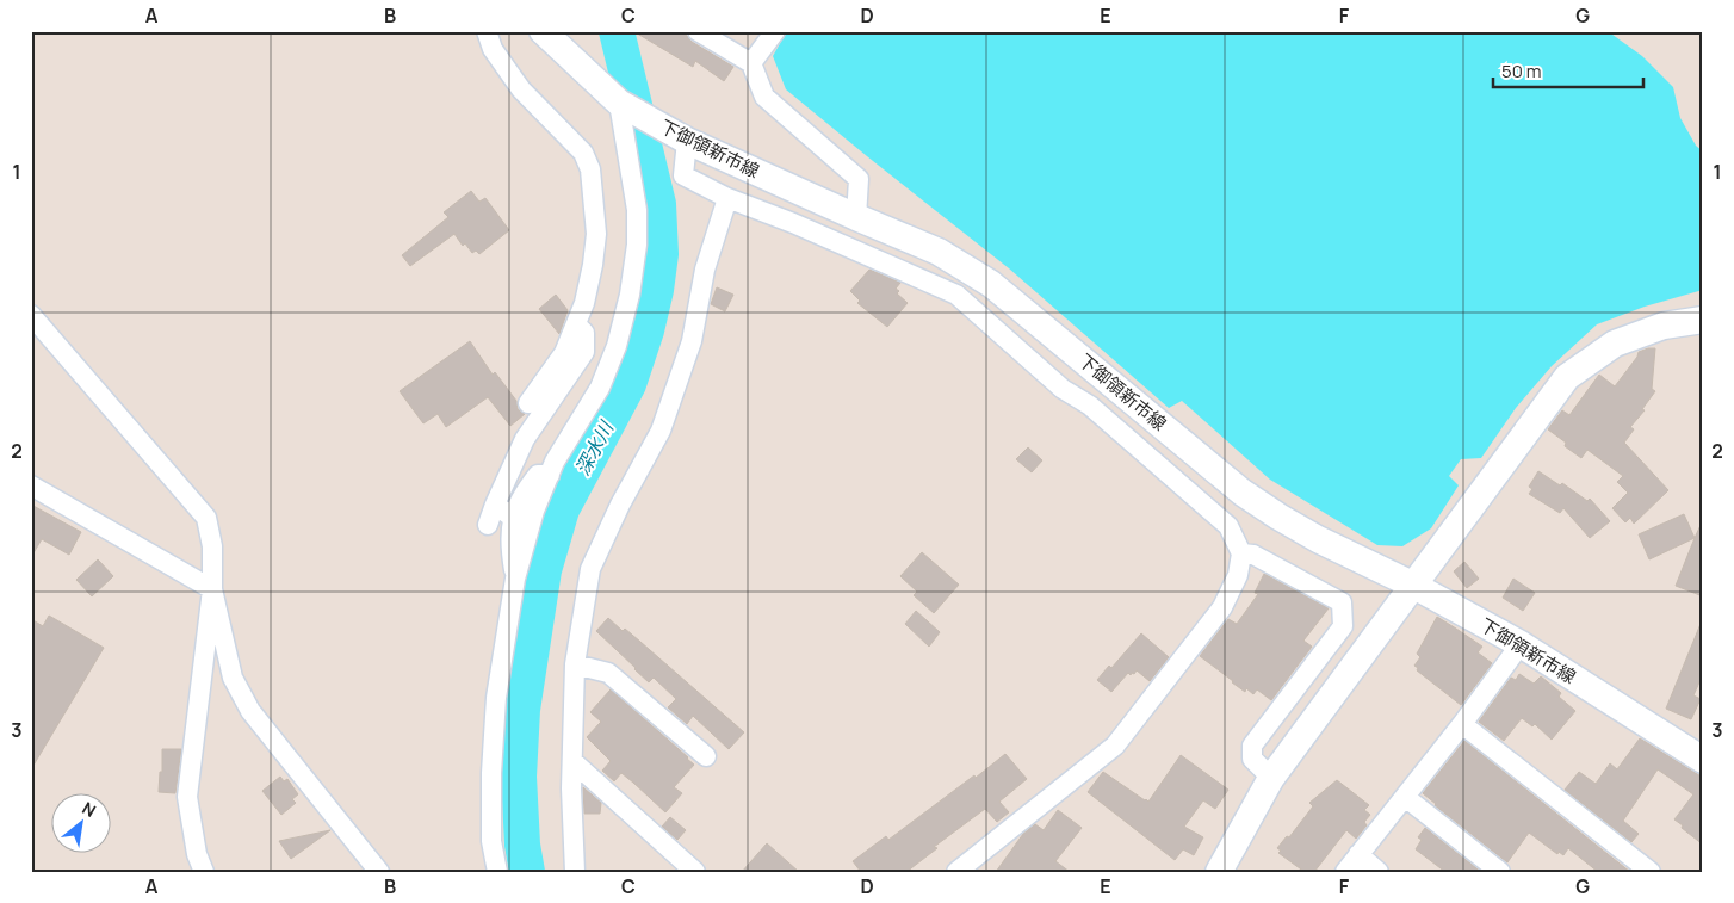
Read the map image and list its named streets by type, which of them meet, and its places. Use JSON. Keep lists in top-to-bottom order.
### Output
{
  "streets": {
    "main road": ["下御領新市線"]
  },
  "water": ["深水川"],
  "scale_bar": "50 m",
  "north": "top right",
  "grid": {
    "columns": [
      "A",
      "B",
      "C",
      "D",
      "E",
      "F",
      "G"
    ],
    "rows": ["1", "2", "3"]
  }
}
